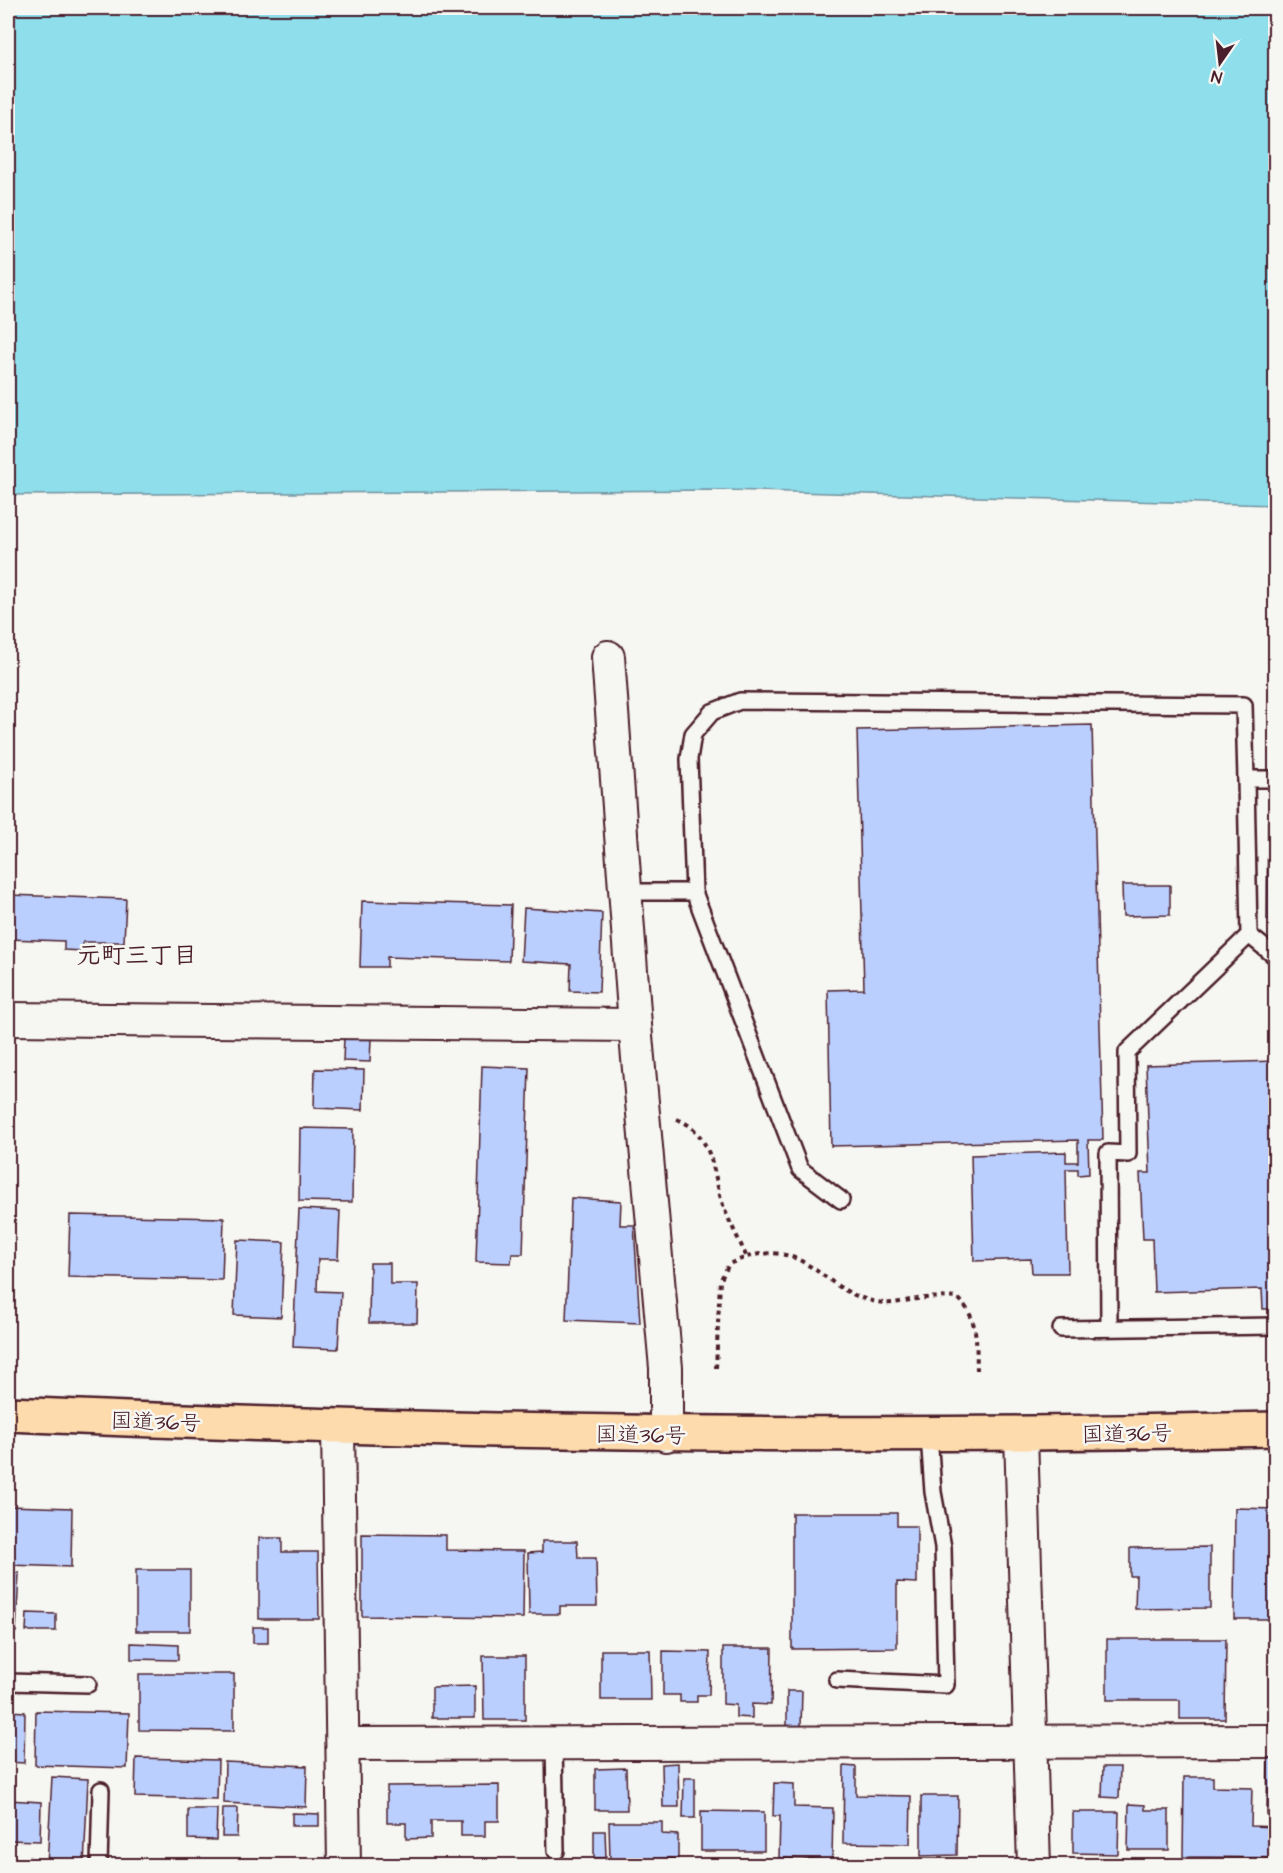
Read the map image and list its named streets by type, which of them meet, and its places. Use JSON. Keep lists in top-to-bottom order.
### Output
{
  "streets": {
    "highway": ["国道36号"]
  },
  "districts": ["元町三丁目"],
  "north": "bottom"
}
